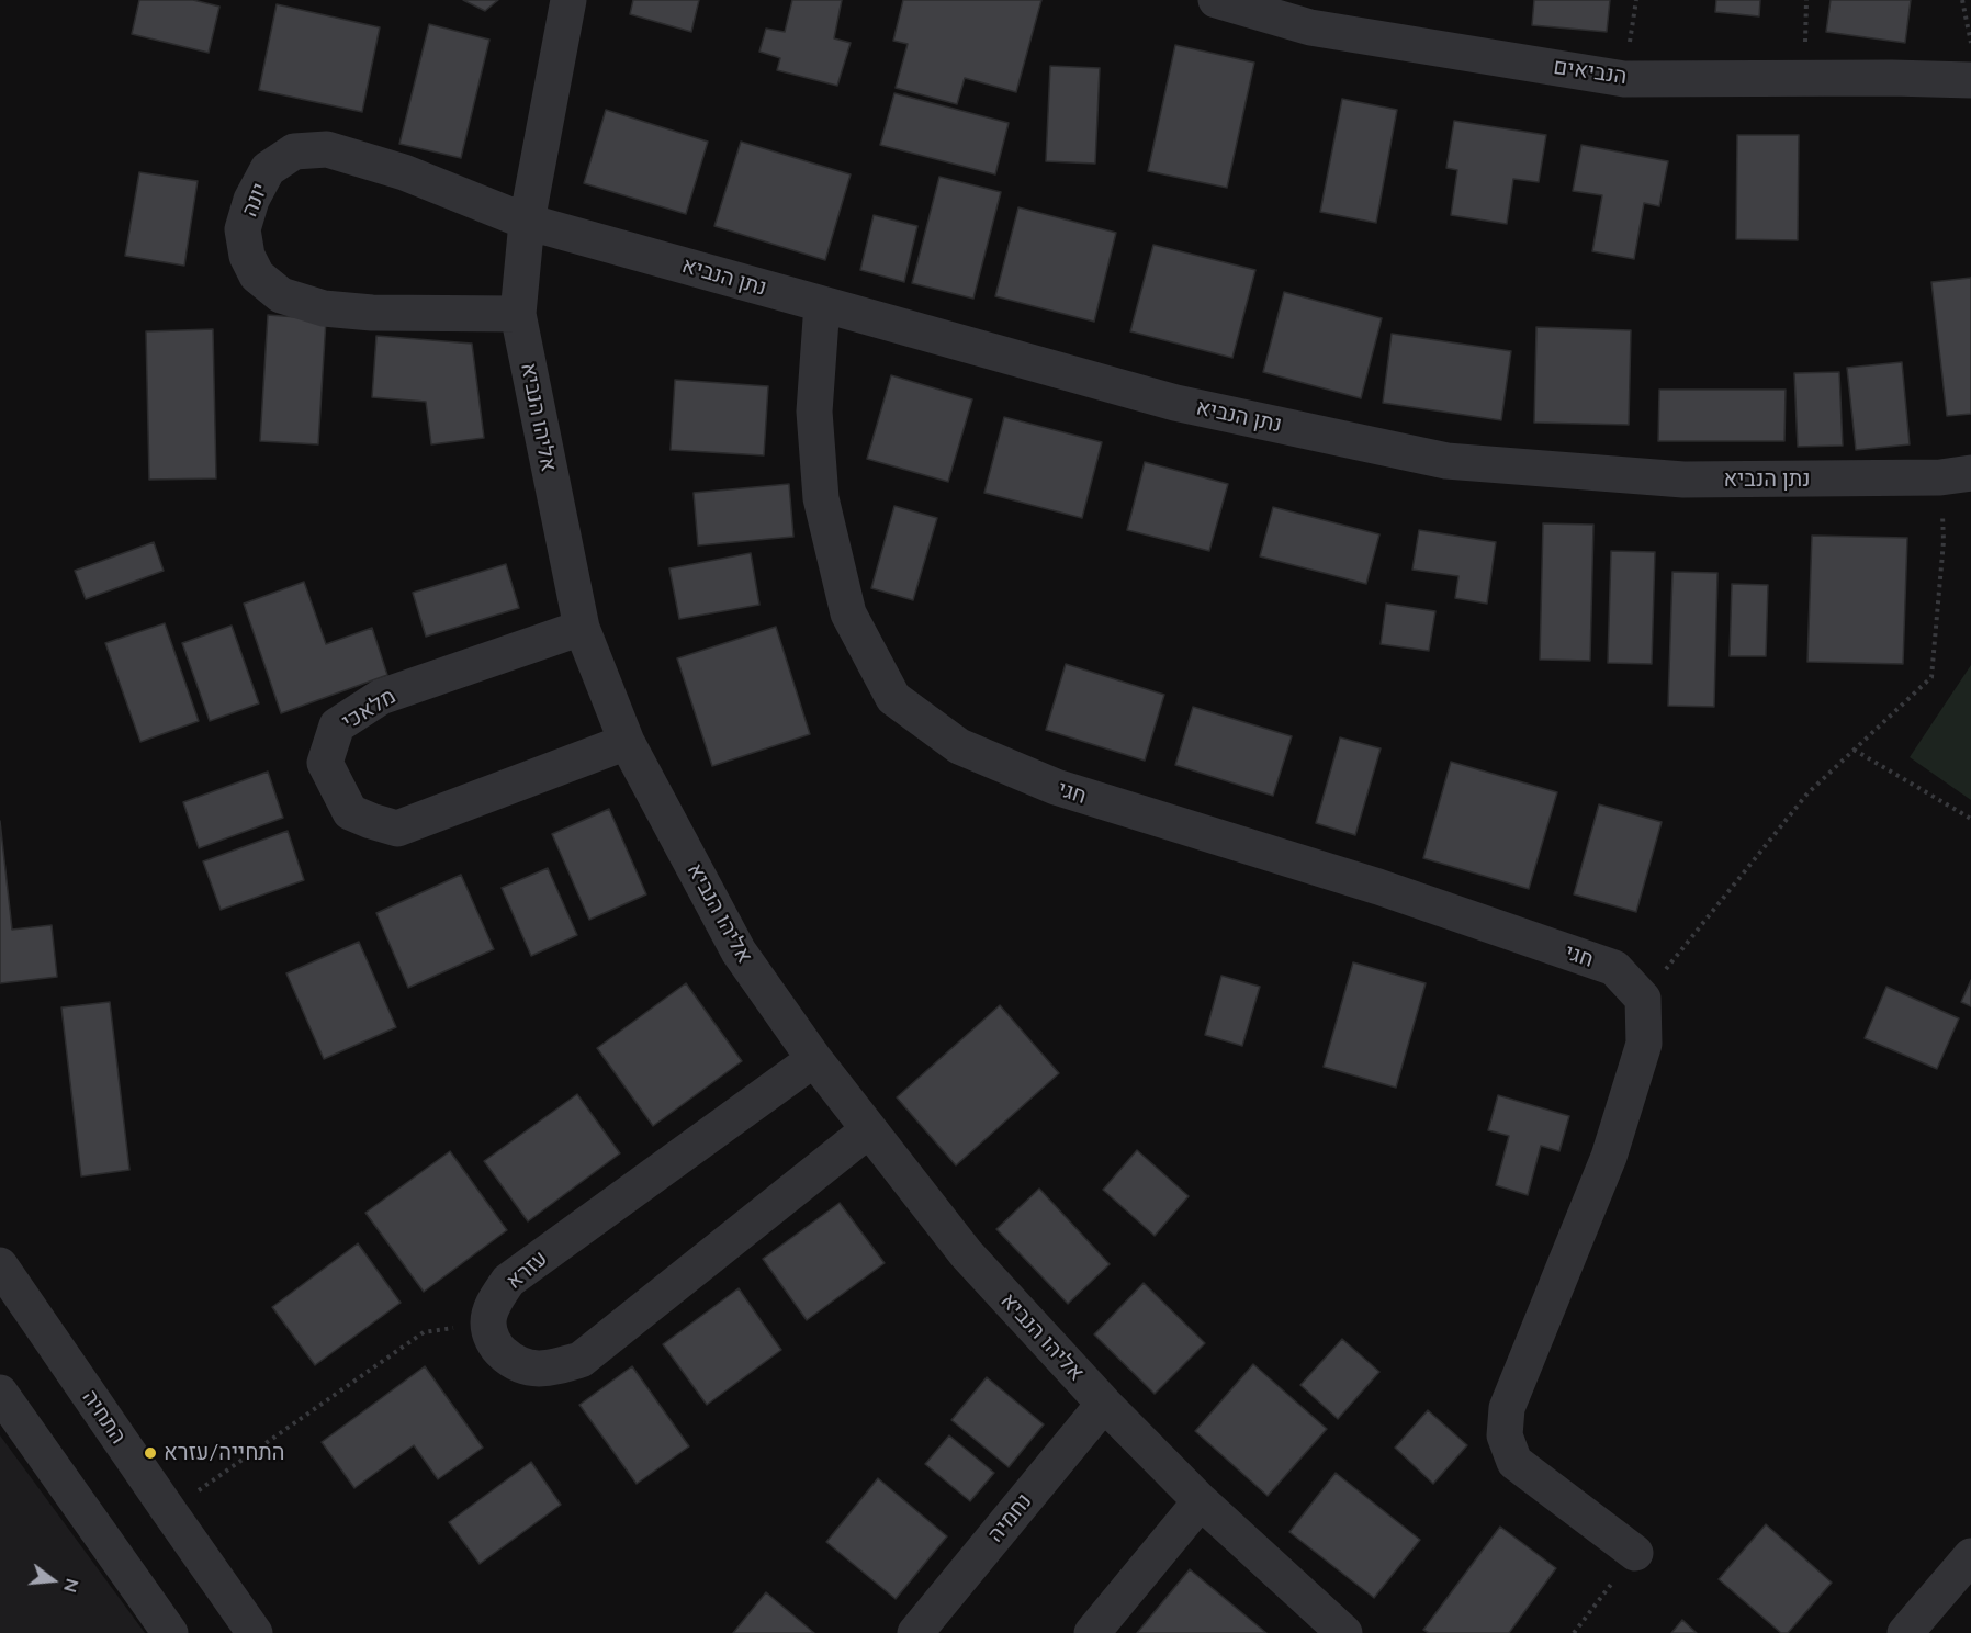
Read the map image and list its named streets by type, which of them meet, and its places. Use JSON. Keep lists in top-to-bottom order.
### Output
{
  "streets": {
    "street": [
      "הנביאים",
      "יונה",
      "נתן הנביא",
      "אליהו הנביא",
      "מלאכי",
      "חגי",
      "עזרא",
      "התחיה",
      "נחמיה"
    ]
  },
  "crossings": [
    ["יונה", "נתן הנביא"],
    ["יונה", "אליהו הנביא"],
    ["נתן הנביא", "אליהו הנביא"],
    ["נתן הנביא", "חגי"],
    ["אליהו הנביא", "מלאכי"],
    ["אליהו הנביא", "עזרא"],
    ["אליהו הנביא", "נחמיה"]
  ],
  "places": ["התחייה/עזרא"],
  "north": "right"
}
